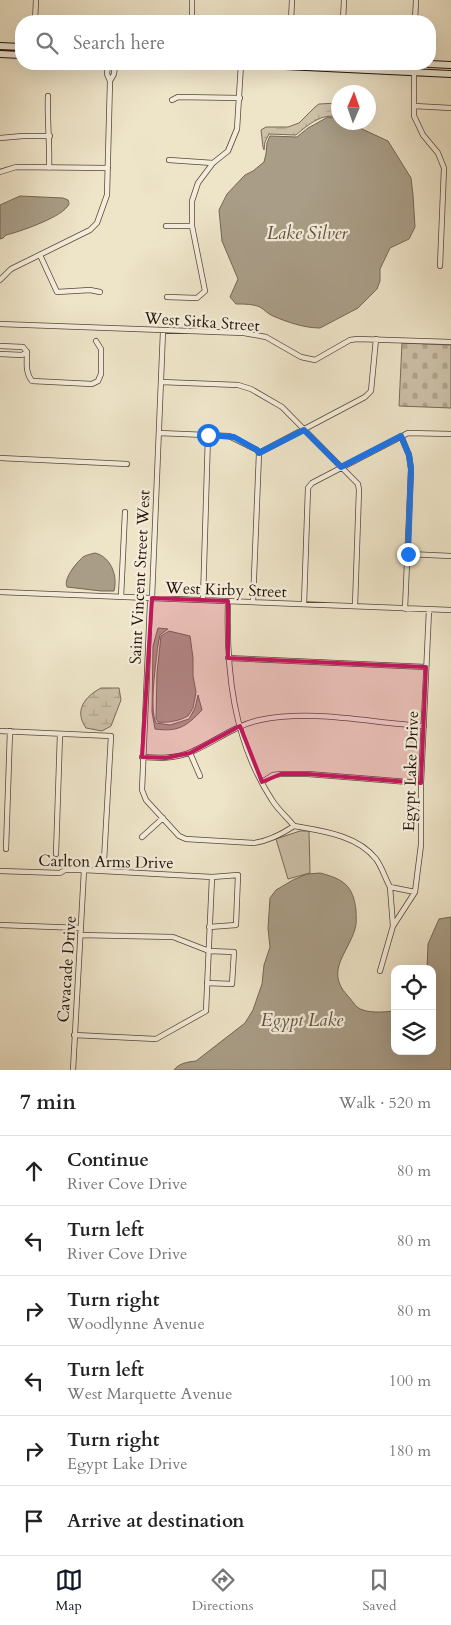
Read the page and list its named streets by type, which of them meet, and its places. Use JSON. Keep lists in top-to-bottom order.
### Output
{
  "streets": {
    "street": [
      "West Sitka Street",
      "Saint Vincent Street West",
      "West Kirby Street",
      "Egypt Lake Drive",
      "Carlton Arms Drive",
      "Cavacade Drive"
    ]
  },
  "crossings": [
    ["West Sitka Street", "Saint Vincent Street West"],
    ["Saint Vincent Street West", "West Kirby Street"],
    ["West Kirby Street", "Egypt Lake Drive"],
    ["Carlton Arms Drive", "Cavacade Drive"]
  ],
  "water": ["Lake Silver", "Egypt Lake"],
  "north": "top",
  "page": {
    "search": "Search here",
    "heading": ["7 min", "Walk · 520 m"],
    "list": [
      ["Continue", "River Cove Drive", "80 m"],
      ["Turn left", "River Cove Drive", "80 m"],
      ["Turn right", "Woodlynne Avenue", "80 m"],
      ["Turn left", "West Marquette Avenue", "100 m"],
      ["Turn right", "Egypt Lake Drive", "180 m"],
      "Arrive at destination"
    ],
    "nav": ["Map", "Directions", "Saved"]
  }
}
